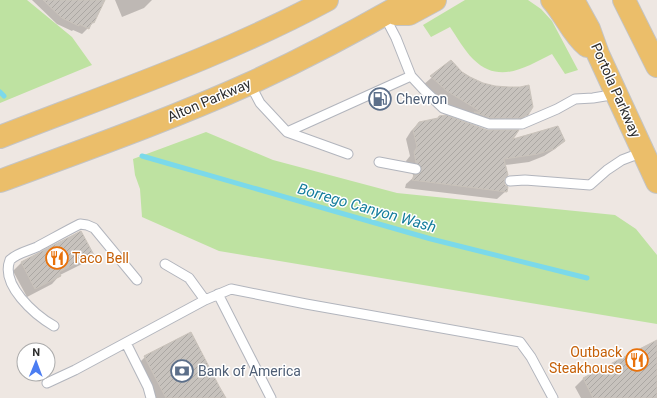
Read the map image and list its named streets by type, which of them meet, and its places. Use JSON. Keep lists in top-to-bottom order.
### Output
{
  "streets": {
    "main road": ["Portola Parkway", "Alton Parkway"]
  },
  "water": ["Borrego Canyon Wash"],
  "places": {
    "fuel station": ["Chevron"],
    "restaurant": ["Taco Bell", "Outback Steakhouse"],
    "bank": ["Bank of America"]
  },
  "north": "top"
}
